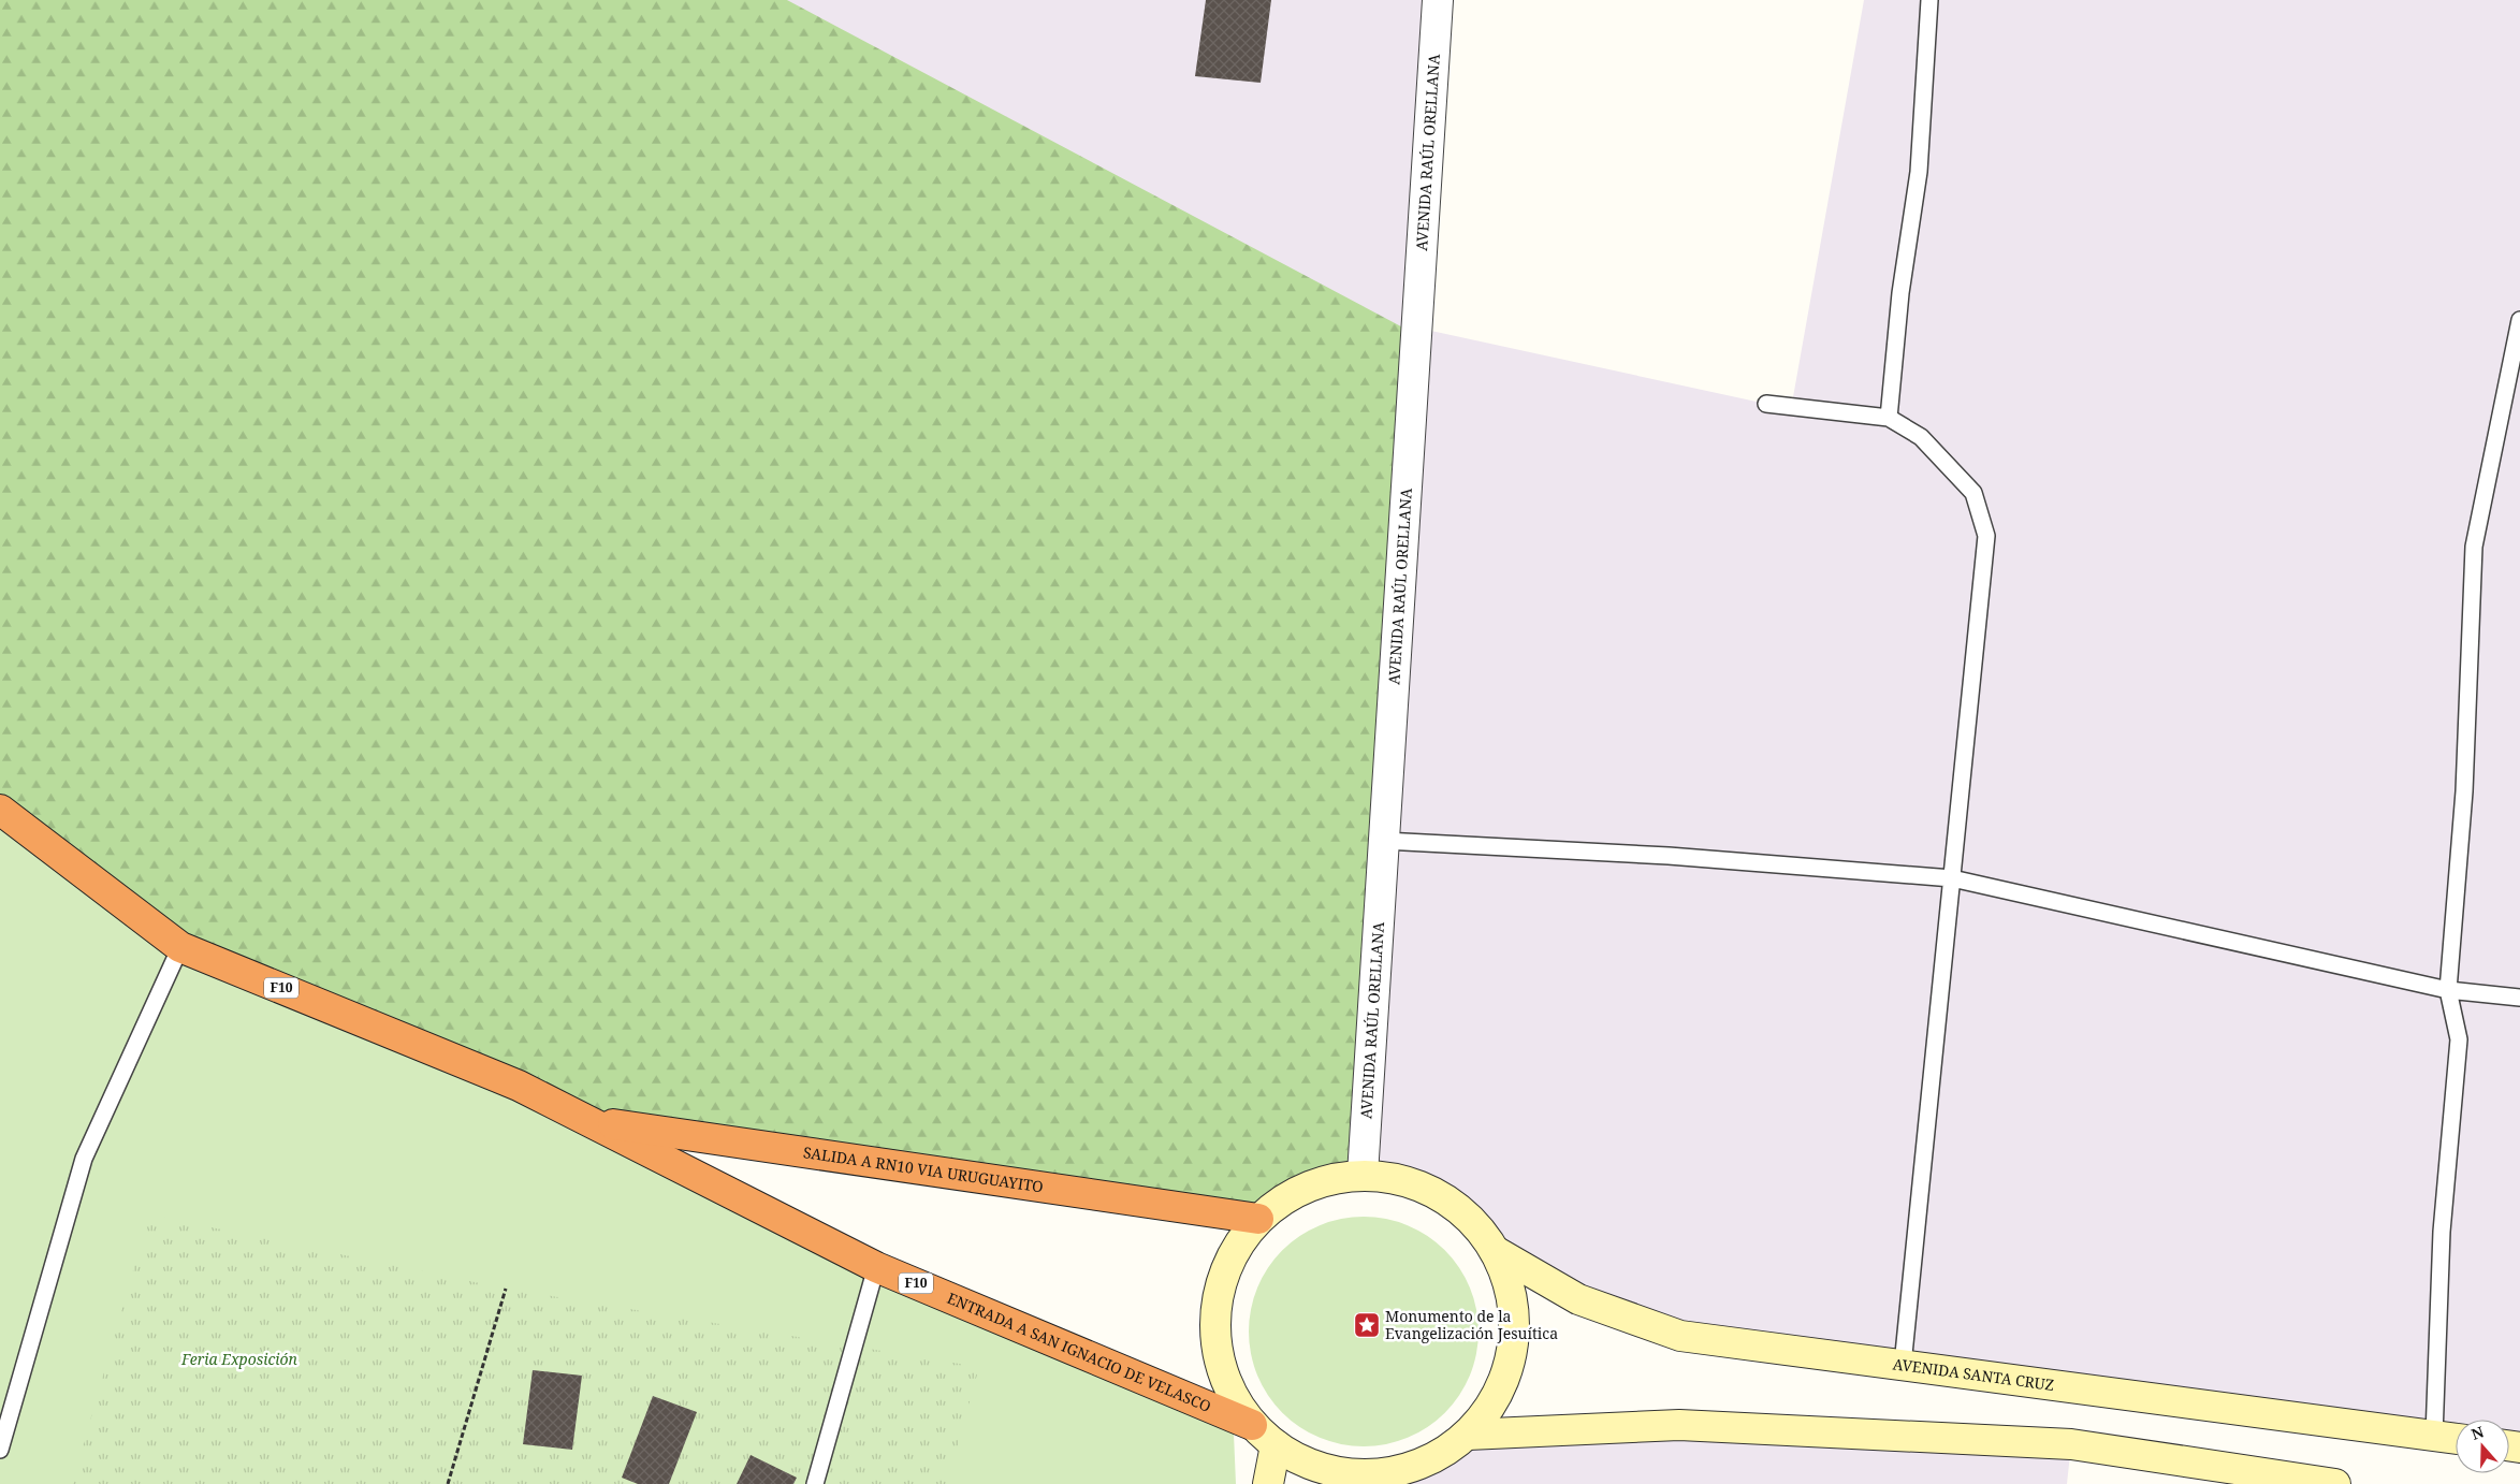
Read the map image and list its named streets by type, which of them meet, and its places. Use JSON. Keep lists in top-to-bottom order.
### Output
{
  "streets": {
    "highway": ["F10", "SALIDA A RN10 VIA URUGUAYITO", "ENTRADA A SAN IGNACIO DE VELASCO"],
    "main road": ["AVENIDA SANTA CRUZ"],
    "street": ["AVENIDA RAÚL ORELLANA"]
  },
  "crossings": [
    ["F10", "SALIDA A RN10 VIA URUGUAYITO"],
    ["F10", "ENTRADA A SAN IGNACIO DE VELASCO"],
    ["SALIDA A RN10 VIA URUGUAYITO", "ENTRADA A SAN IGNACIO DE VELASCO"]
  ],
  "parks": ["Feria Exposición"],
  "places": {
    "place": ["Monumento de la Evangelización Jesuítica"]
  },
  "north": "top"
}
